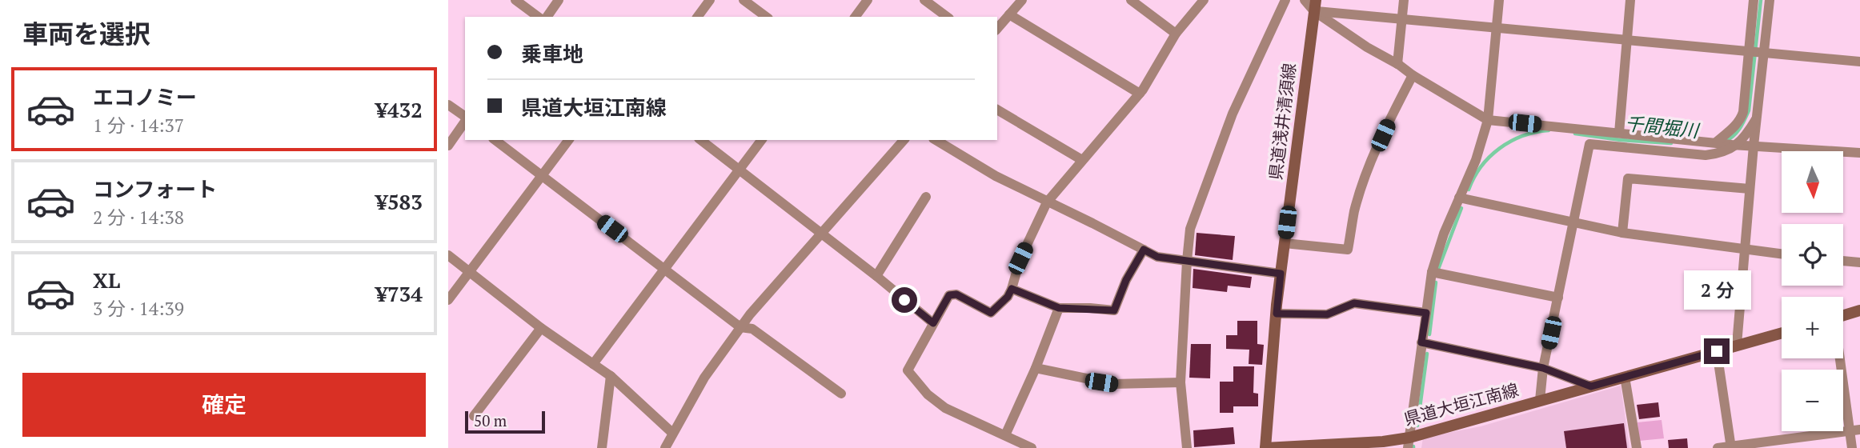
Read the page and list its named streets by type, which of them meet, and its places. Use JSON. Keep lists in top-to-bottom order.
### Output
{
  "streets": {
    "main road": ["県道浅井清須線", "県道大垣江南線"]
  },
  "crossings": [
    ["県道浅井清須線", "県道大垣江南線"]
  ],
  "water": ["千間堀川"],
  "scale_bar": "50 m",
  "north": "bottom",
  "page": {
    "heading": "車両を選択",
    "banner": ["乗車地", "県道大垣江南線"],
    "list": [
      {
        "name": "エコノミー",
        "note": "1 分 · 14:37",
        "value": "¥432"
      },
      {
        "name": "コンフォート",
        "note": "2 分 · 14:38",
        "value": "¥583"
      },
      {
        "name": "XL",
        "note": "3 分 · 14:39",
        "value": "¥734"
      }
    ],
    "map_buttons": ["+", "−"],
    "bubble": "2 分",
    "buttons": "確定",
    "scale": "50 m"
  }
}
